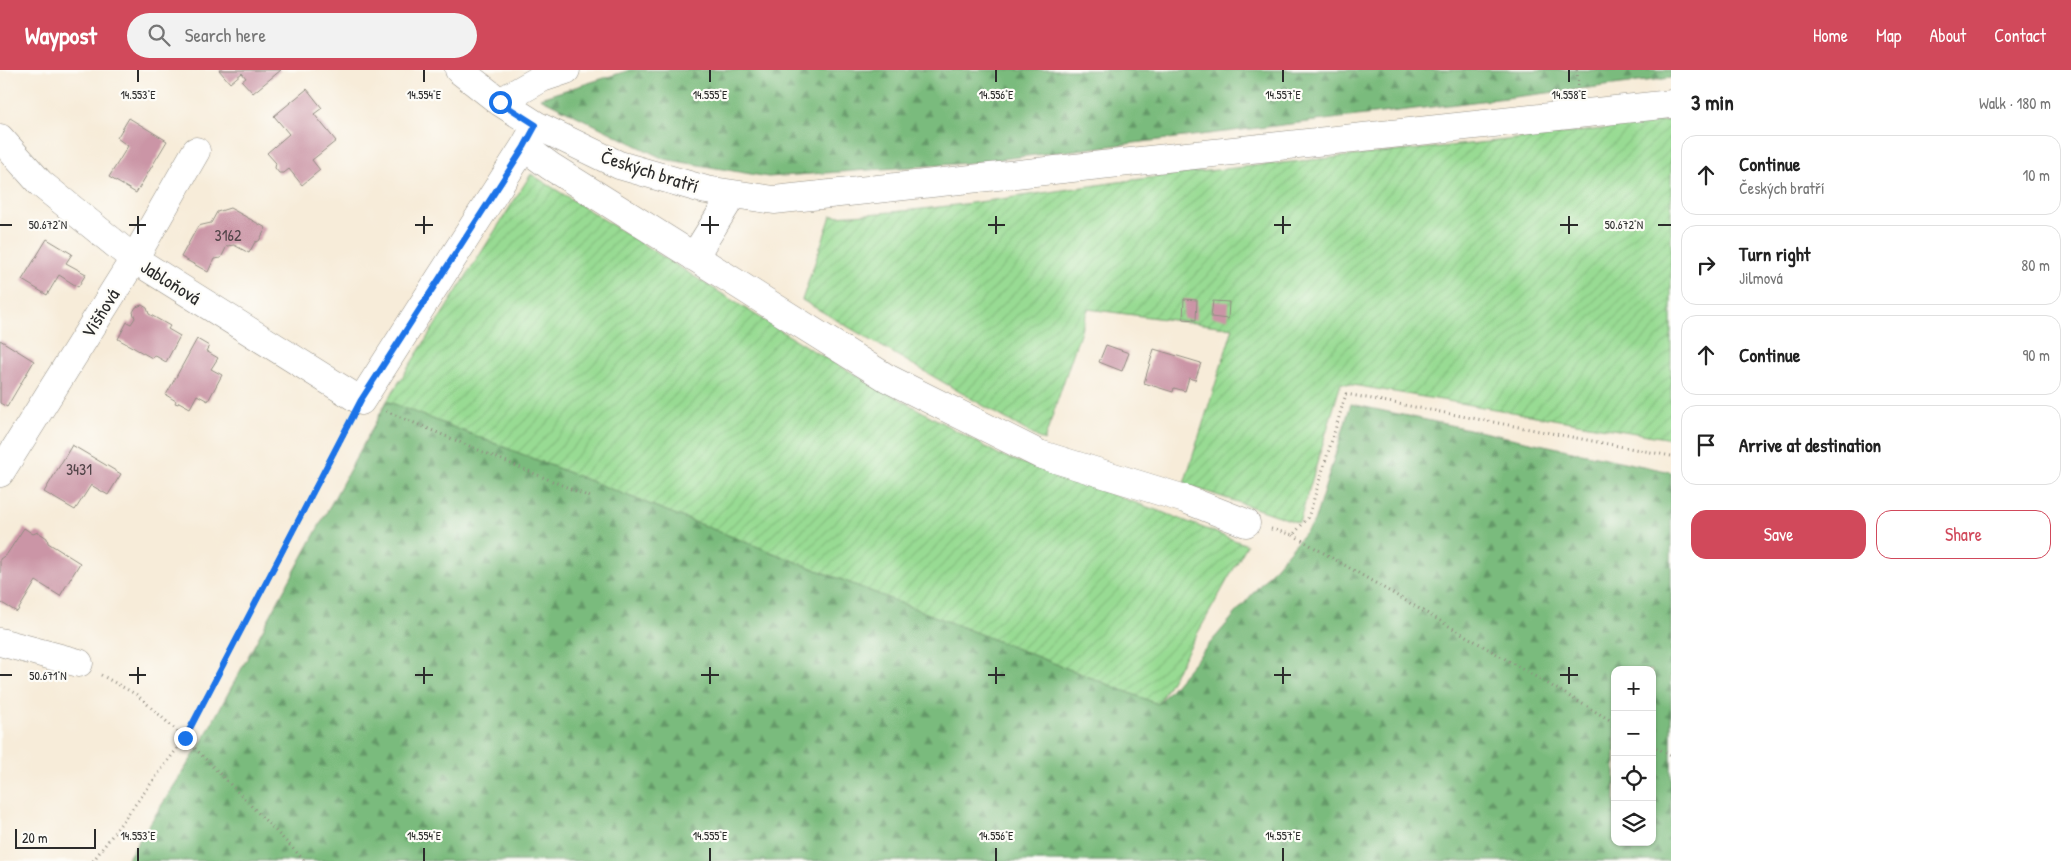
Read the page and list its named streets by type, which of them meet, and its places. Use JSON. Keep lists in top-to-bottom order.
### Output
{
  "streets": {
    "street": ["Českých bratří", "Jabloňová", "Višňová"]
  },
  "crossings": [
    ["Jabloňová", "Višňová"]
  ],
  "house_numbers": ["3162", "3431"],
  "scale_bar": "20 m",
  "page": {
    "header": "Waypost",
    "search": "Search here",
    "nav": [
      "Home",
      "Map",
      "About",
      "Contact"
    ],
    "heading": ["3 min", "Walk · 180 m"],
    "list": [
      ["Continue", "Českých bratří", "10 m"],
      ["Turn right", "Jilmová", "80 m"],
      ["Continue", "90 m"],
      "Arrive at destination"
    ],
    "buttons": ["Save", "Share"],
    "map_buttons": ["+", "−"],
    "scale": "20 m"
  },
  "coordinates": [
    "14.553°E",
    "14.554°E",
    "14.555°E",
    "14.556°E",
    "14.557°E",
    "14.558°E",
    "50.672°N",
    "50.671°N"
  ]
}
